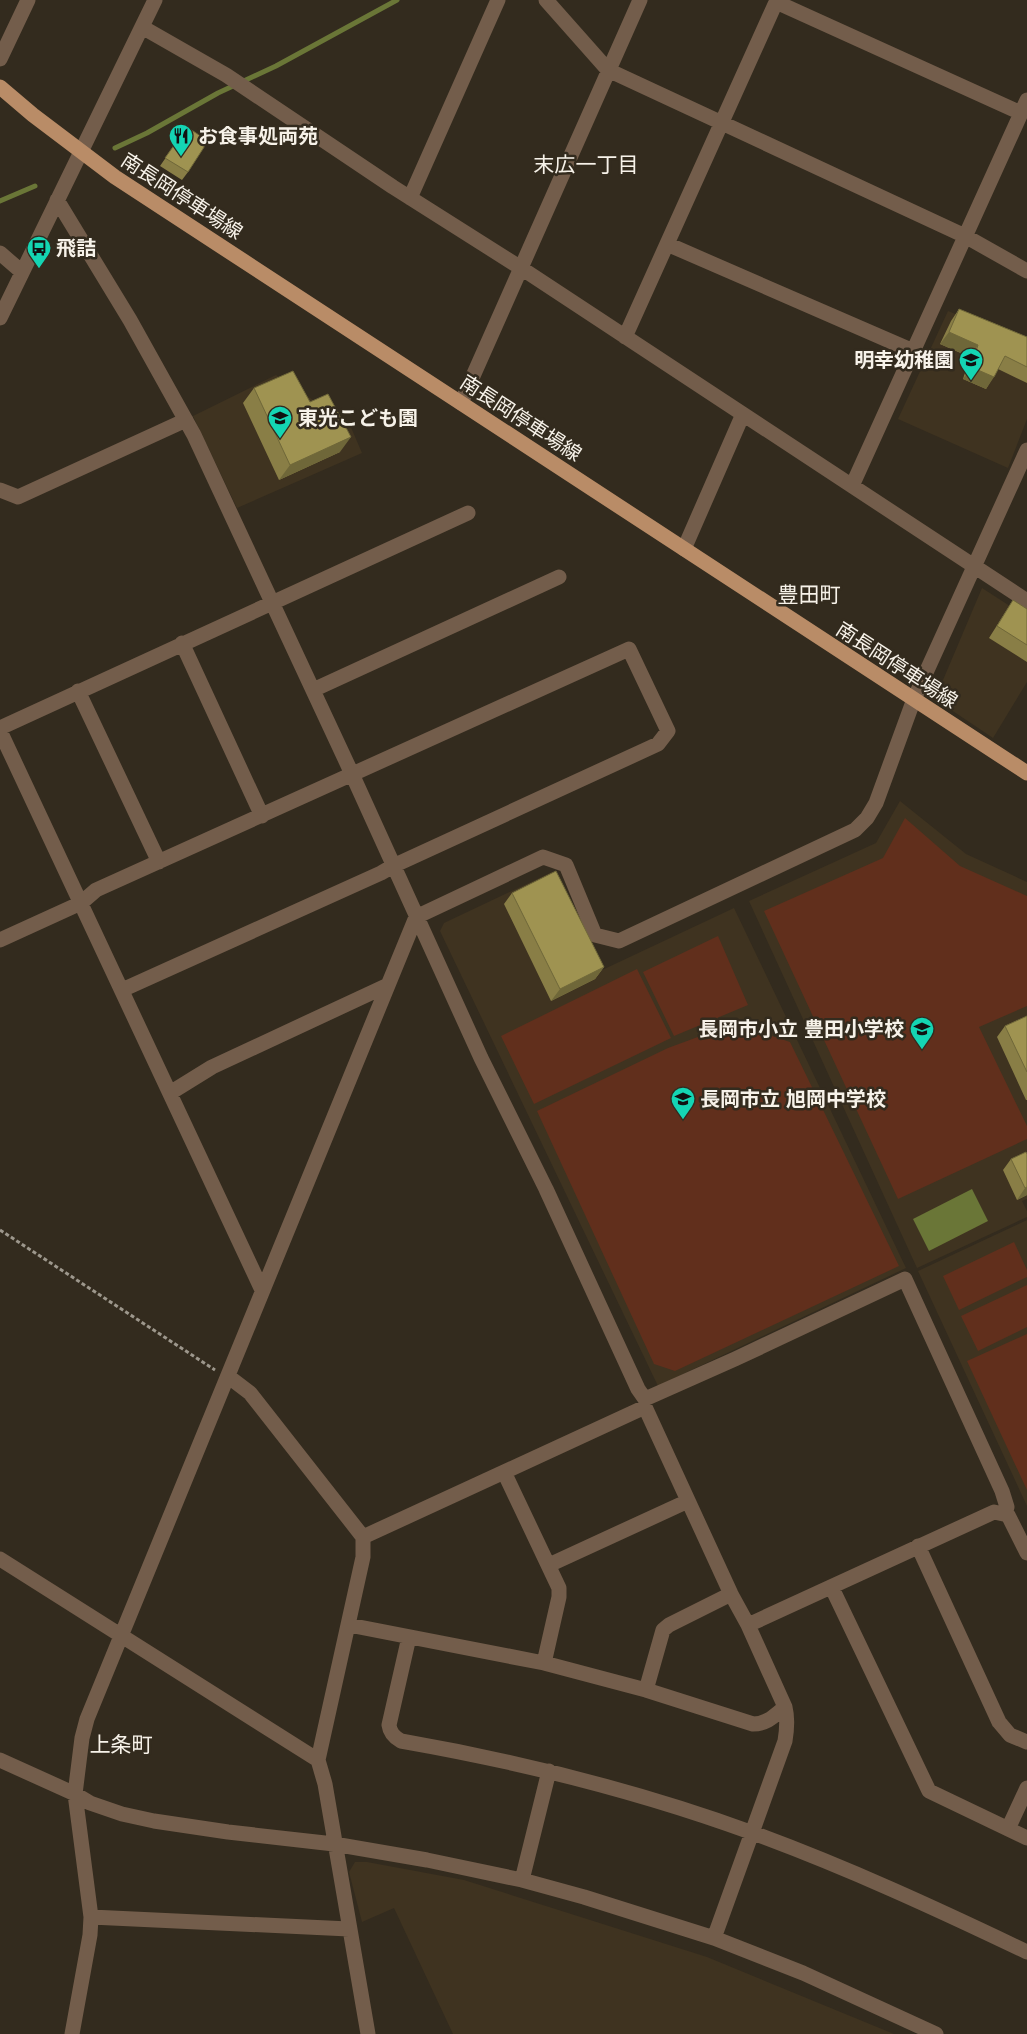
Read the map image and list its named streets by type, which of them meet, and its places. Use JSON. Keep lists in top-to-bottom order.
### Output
{
  "streets": {
    "main road": ["南長岡停車場線"]
  },
  "districts": ["末広一丁目", "豊田町", "上条町"],
  "places": {
    "restaurant": ["お食事処両苑"],
    "bus stop": ["飛詰"],
    "school or university": [
      "明幸幼稚園",
      "東光こども園",
      "長岡市小立 豊田小学校",
      "長岡市立 旭岡中学校"
    ]
  }
}
